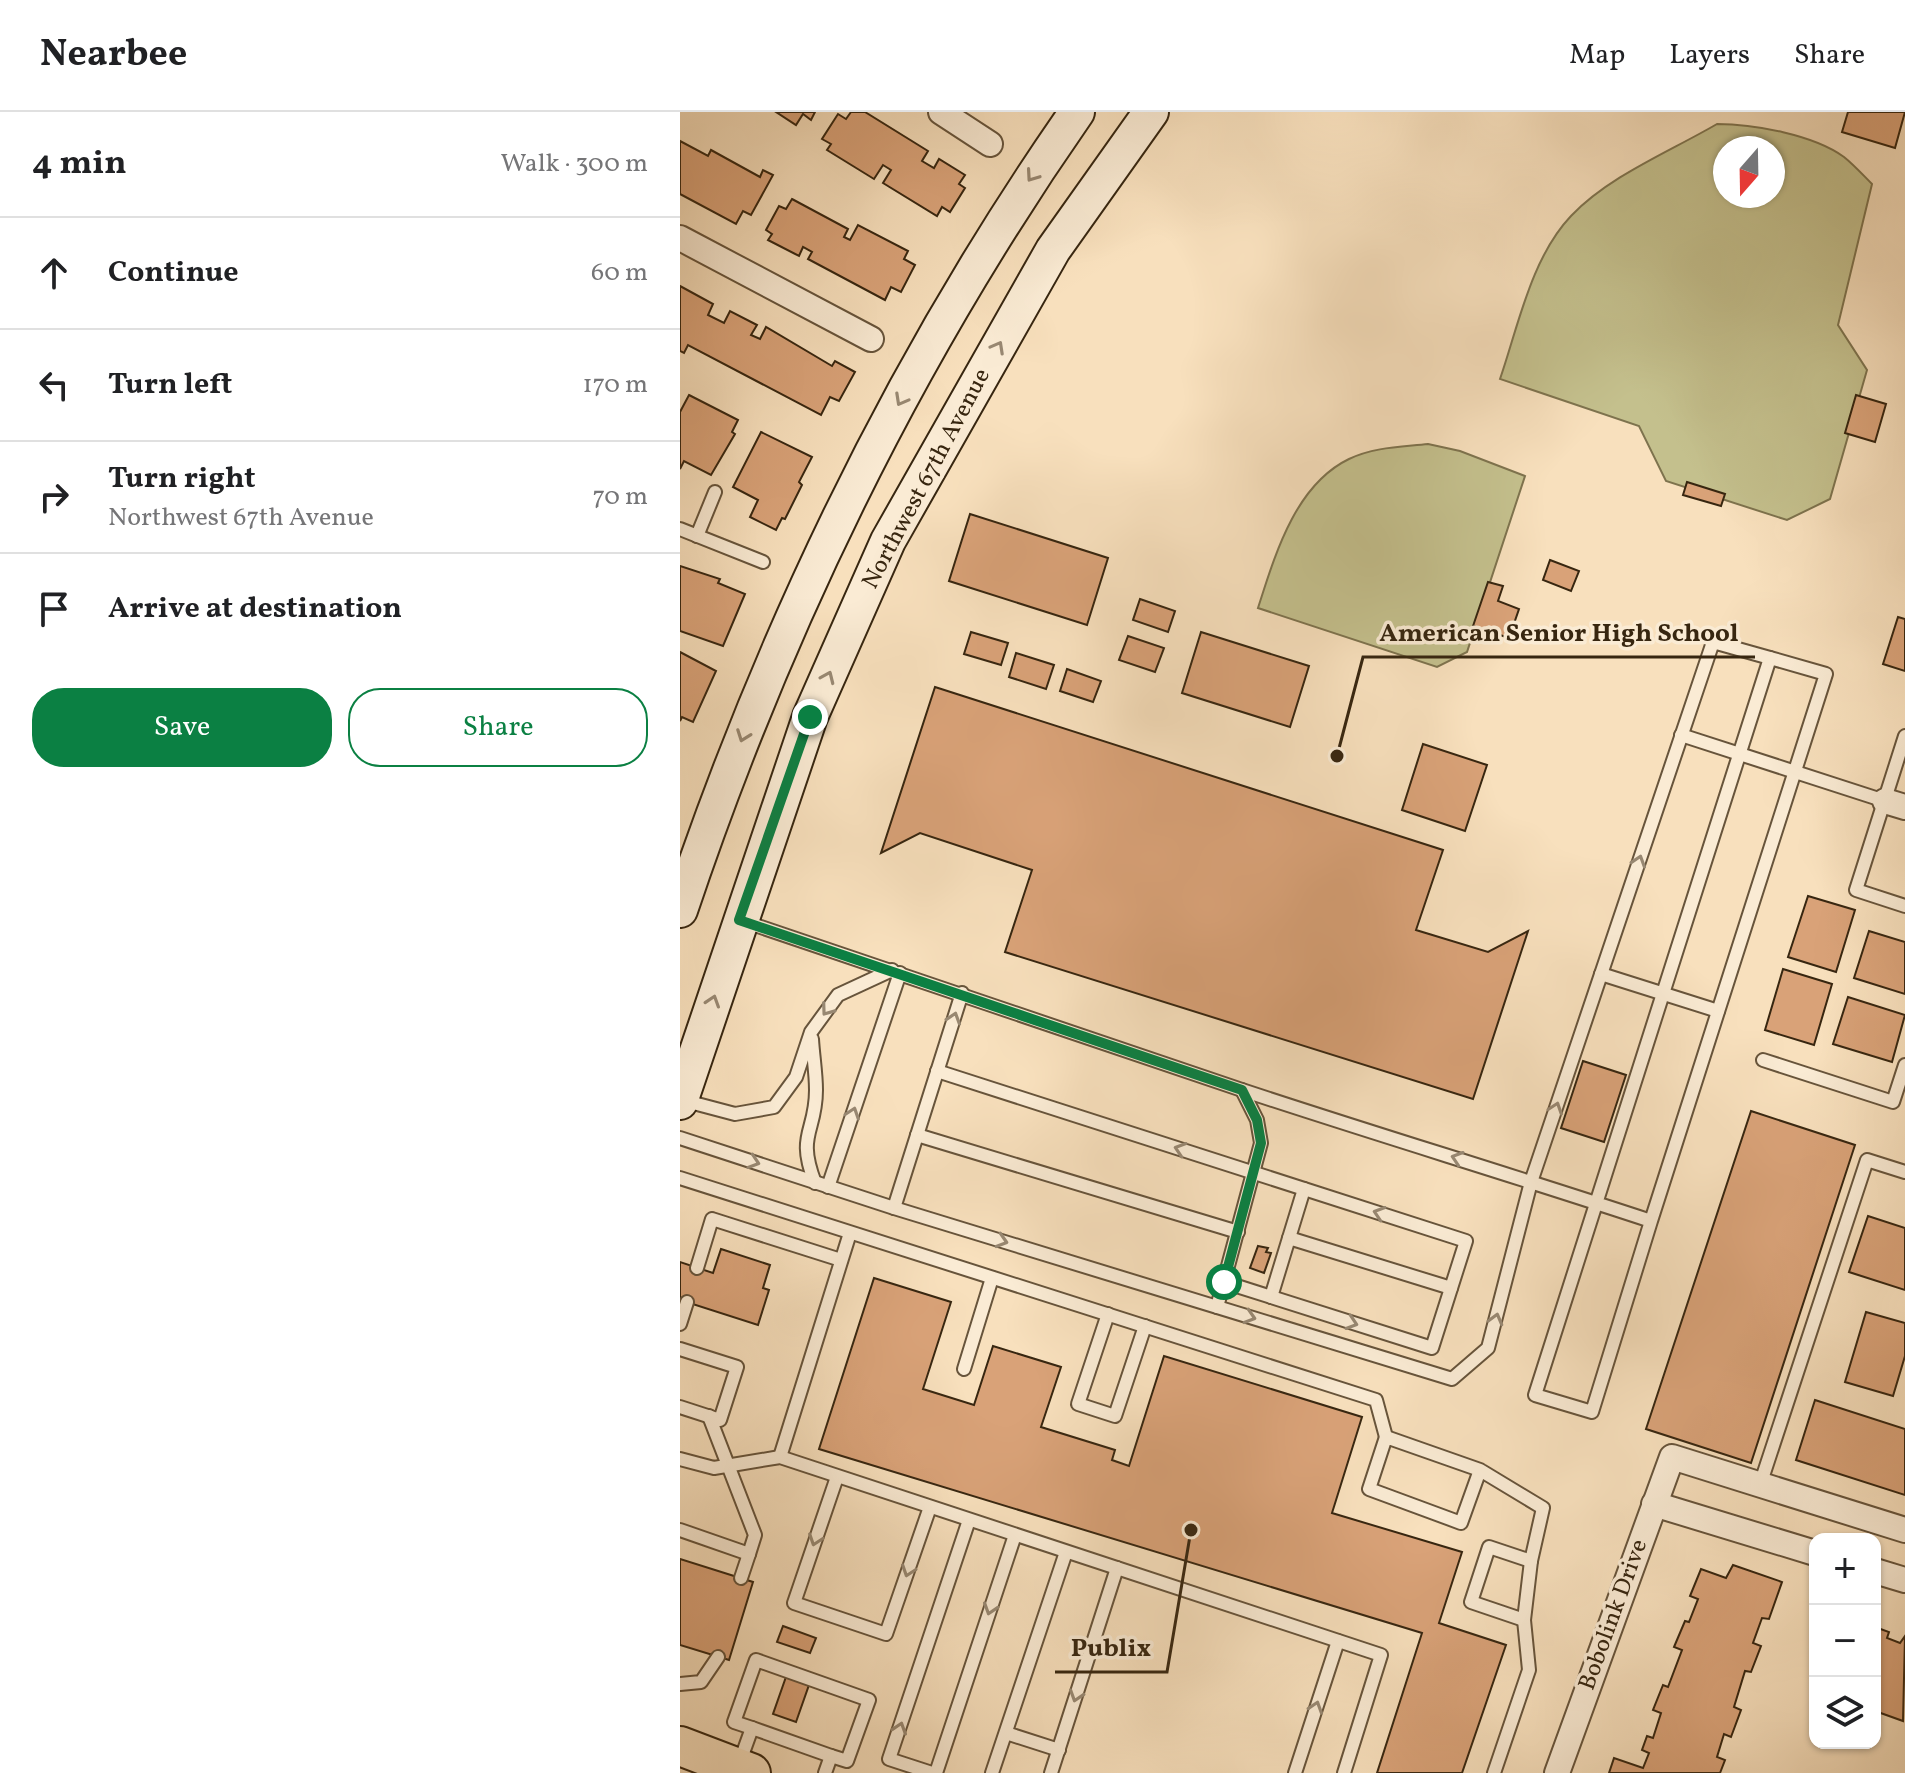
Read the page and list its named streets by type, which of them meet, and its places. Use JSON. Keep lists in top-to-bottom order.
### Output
{
  "streets": {
    "main road": ["Northwest 67th Avenue"],
    "street": ["Bobolink Drive"]
  },
  "places": ["American Senior High School", "Publix"],
  "north": "bottom",
  "page": {
    "header": "Nearbee",
    "nav": ["Map", "Layers", "Share"],
    "heading": ["4 min", "Walk · 300 m"],
    "list": [
      ["Continue", "60 m"],
      ["Turn left", "170 m"],
      ["Turn right", "Northwest 67th Avenue", "70 m"],
      "Arrive at destination"
    ],
    "buttons": ["Save", "Share"],
    "map_buttons": ["+", "−"]
  }
}
